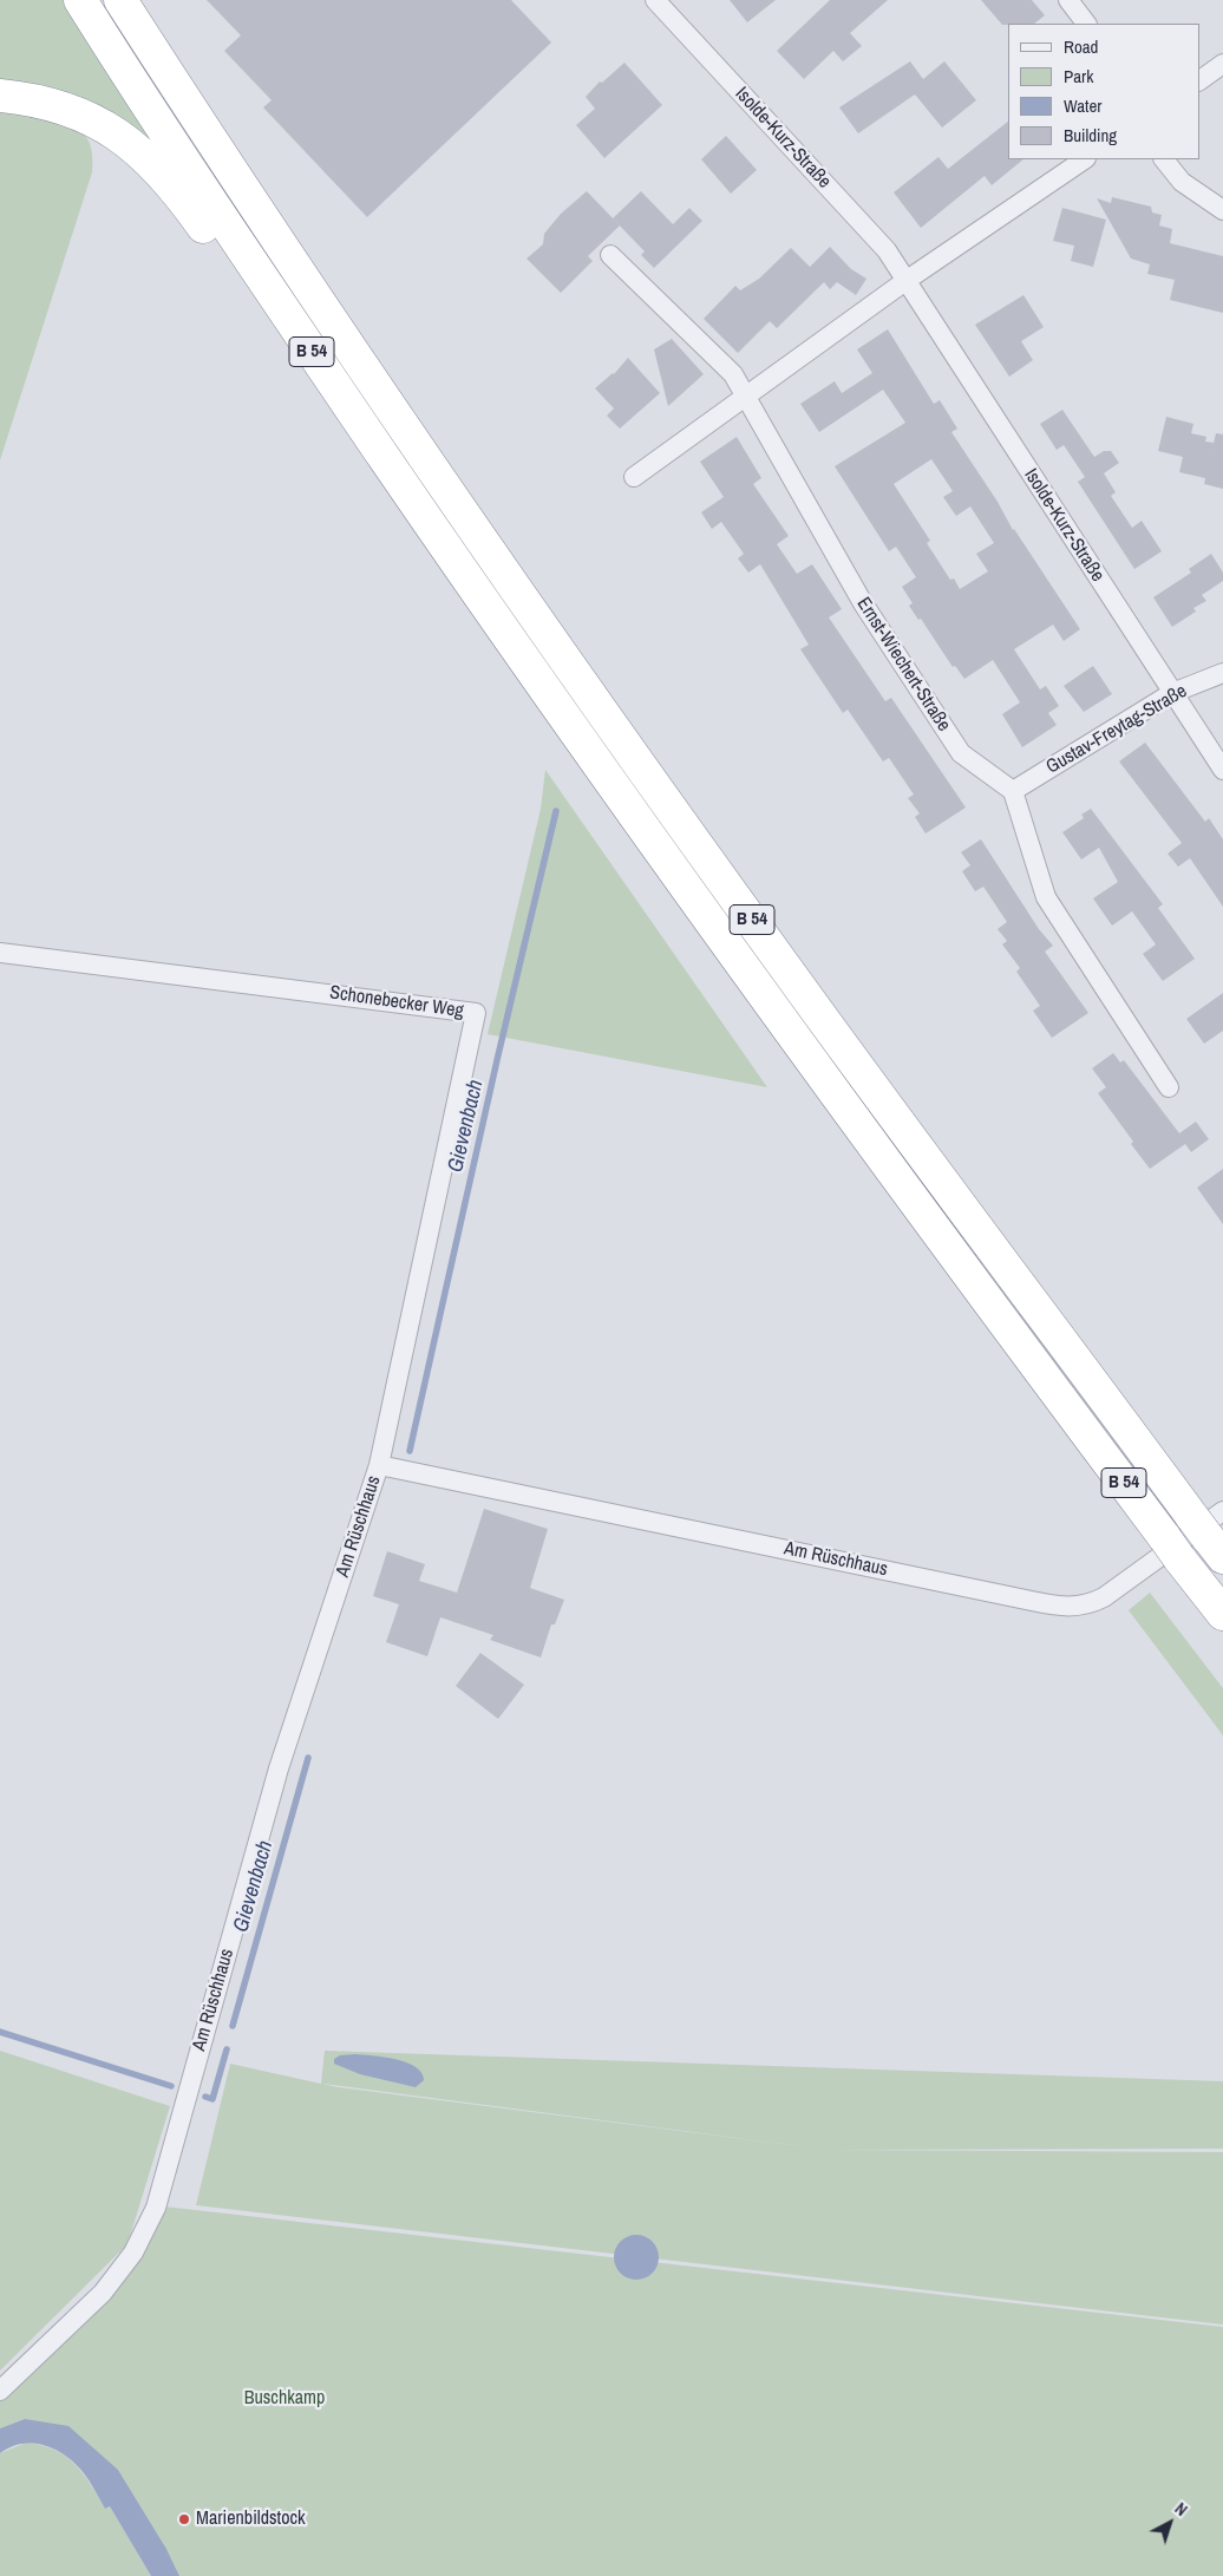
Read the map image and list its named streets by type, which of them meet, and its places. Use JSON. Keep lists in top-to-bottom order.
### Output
{
  "streets": {
    "highway": ["B 54"],
    "street": [
      "Isolde-Kurz-Straße",
      "Ernst-Wiechert-Straße",
      "Gustav-Freytag-Straße",
      "Schonebecker Weg",
      "Am Rüschhaus"
    ]
  },
  "crossings": [
    ["Isolde-Kurz-Straße", "Gustav-Freytag-Straße"],
    ["B 54", "Am Rüschhaus"],
    ["Ernst-Wiechert-Straße", "Gustav-Freytag-Straße"],
    ["Schonebecker Weg", "Am Rüschhaus"]
  ],
  "water": ["Gievenbach"],
  "parks": ["Buschkamp"],
  "places": ["Marienbildstock"],
  "legend": [
    "Road",
    "Park",
    "Water",
    "Building"
  ],
  "north": "top right"
}
